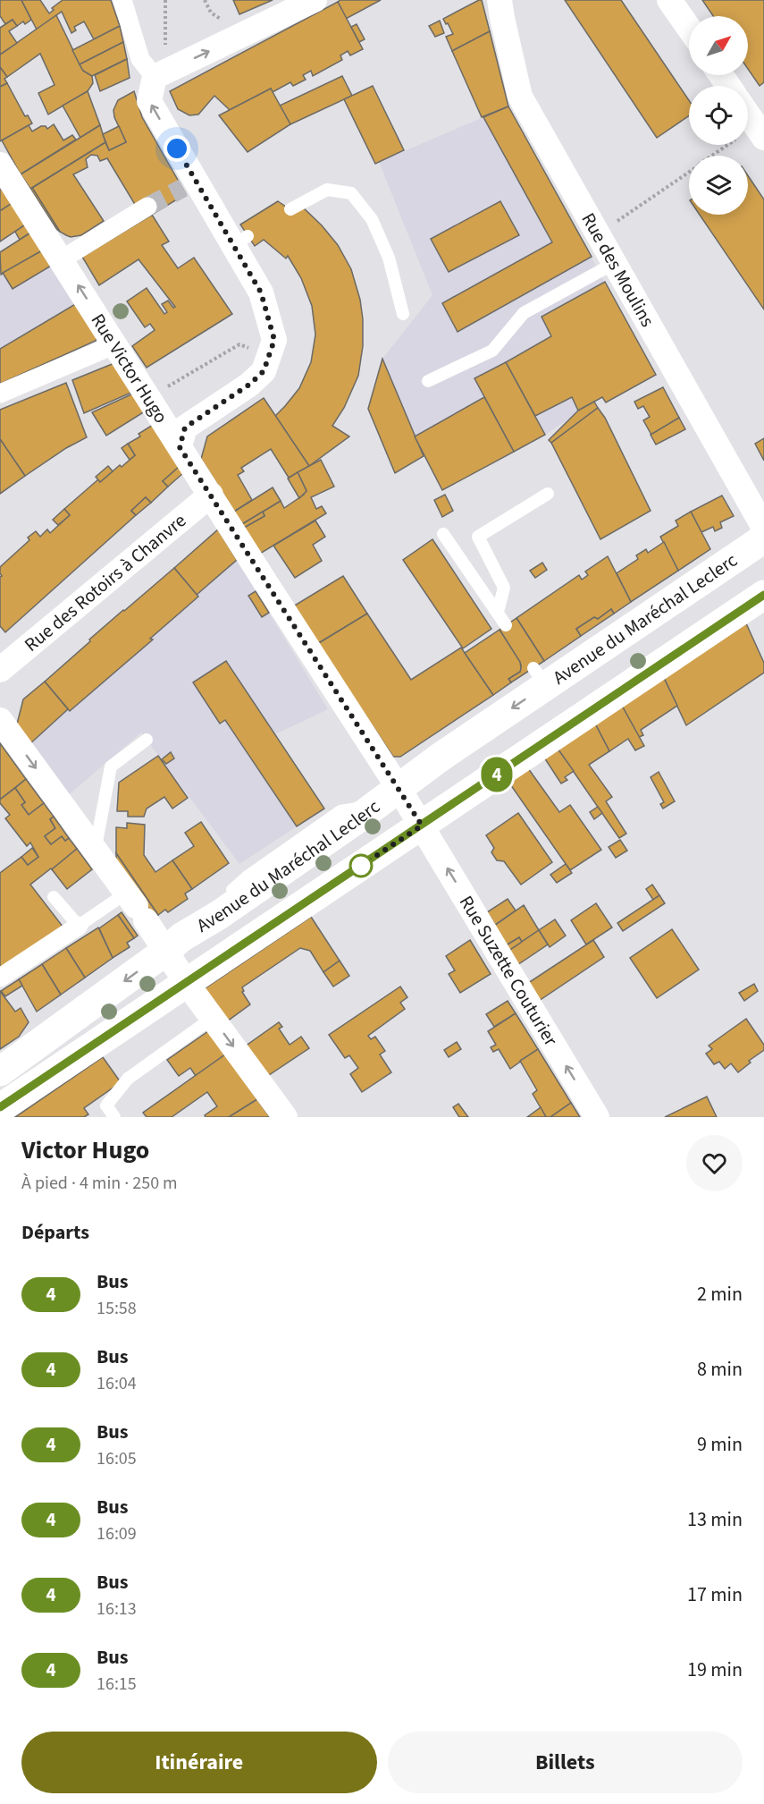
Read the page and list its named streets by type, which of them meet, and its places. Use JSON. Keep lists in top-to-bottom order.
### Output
{
  "streets": {
    "street": [
      "Rue des Moulins",
      "Rue Victor Hugo",
      "Rue des Rotoirs à Chanvre",
      "Avenue du Maréchal Leclerc",
      "Rue Suzette Couturier"
    ]
  },
  "crossings": [
    ["Rue Victor Hugo", "Rue des Rotoirs à Chanvre"],
    ["Rue Victor Hugo", "Avenue du Maréchal Leclerc"],
    ["Rue Victor Hugo", "Rue Suzette Couturier"],
    ["Avenue du Maréchal Leclerc", "Rue Suzette Couturier"]
  ],
  "one_way": ["Rue Suzette Couturier"],
  "lines": ["bus line 4"],
  "north": "top right",
  "page": {
    "on_map": "4",
    "heading": [
      ["Victor Hugo", "À pied · 4 min · 250 m"],
      "Départs"
    ],
    "list": [
      {
        "mark": "4",
        "name": "Bus",
        "note": "15:58",
        "value": "2 min"
      },
      {
        "mark": "4",
        "name": "Bus",
        "note": "16:04",
        "value": "8 min"
      },
      {
        "mark": "4",
        "name": "Bus",
        "note": "16:05",
        "value": "9 min"
      },
      {
        "mark": "4",
        "name": "Bus",
        "note": "16:09",
        "value": "13 min"
      },
      {
        "mark": "4",
        "name": "Bus",
        "note": "16:13",
        "value": "17 min"
      },
      {
        "mark": "4",
        "name": "Bus",
        "note": "16:15",
        "value": "19 min"
      }
    ],
    "buttons": ["Itinéraire", "Billets"]
  }
}
